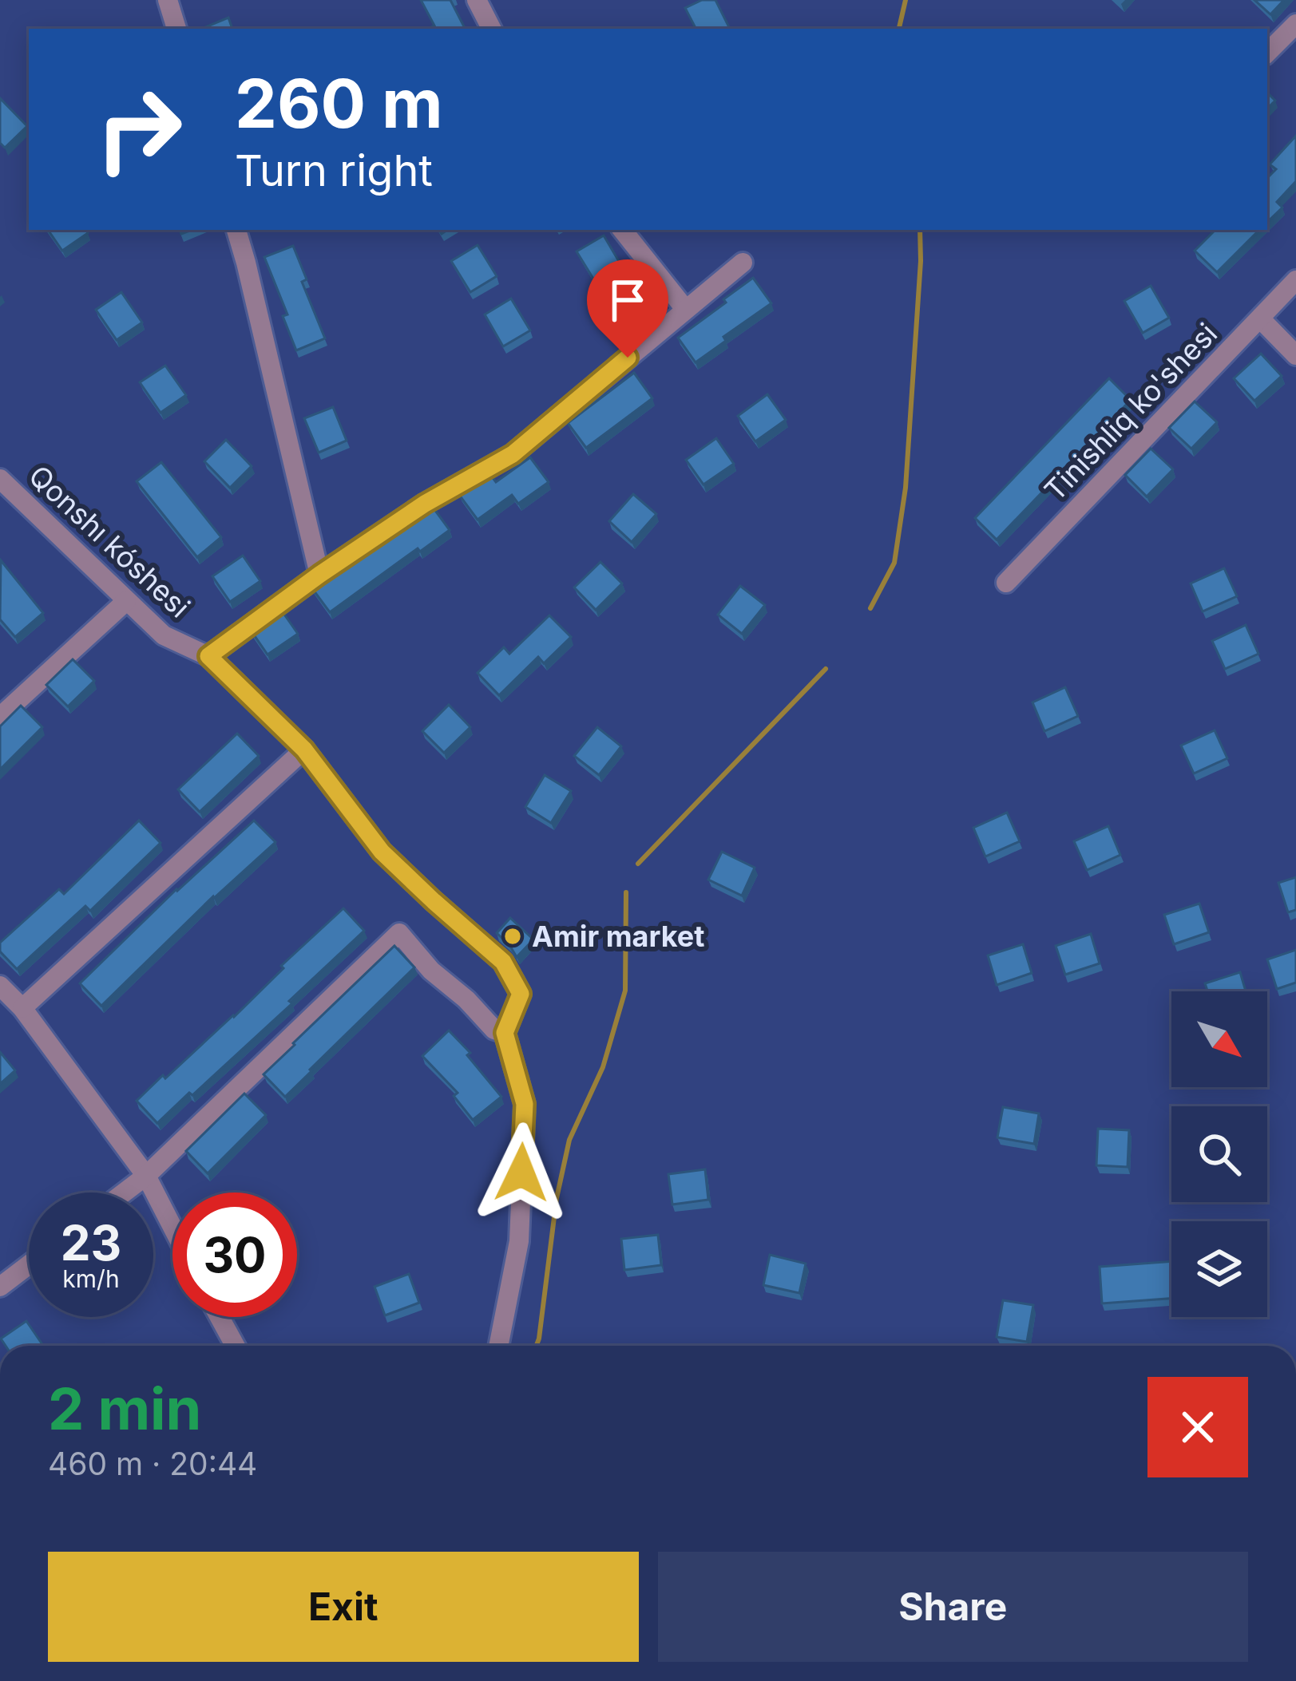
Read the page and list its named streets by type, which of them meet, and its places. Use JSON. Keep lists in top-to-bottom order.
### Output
{
  "streets": {
    "street": ["Tinishliq ko'shesi", "Qonshı kóshesi"]
  },
  "places": ["Amir market"],
  "north": "bottom right",
  "page": {
    "turn": ["260 m", "Turn right"],
    "speed": "23 km/h",
    "limit": "30",
    "heading": ["2 min", "460 m · 20:44"],
    "buttons": ["Exit", "Share"]
  }
}
